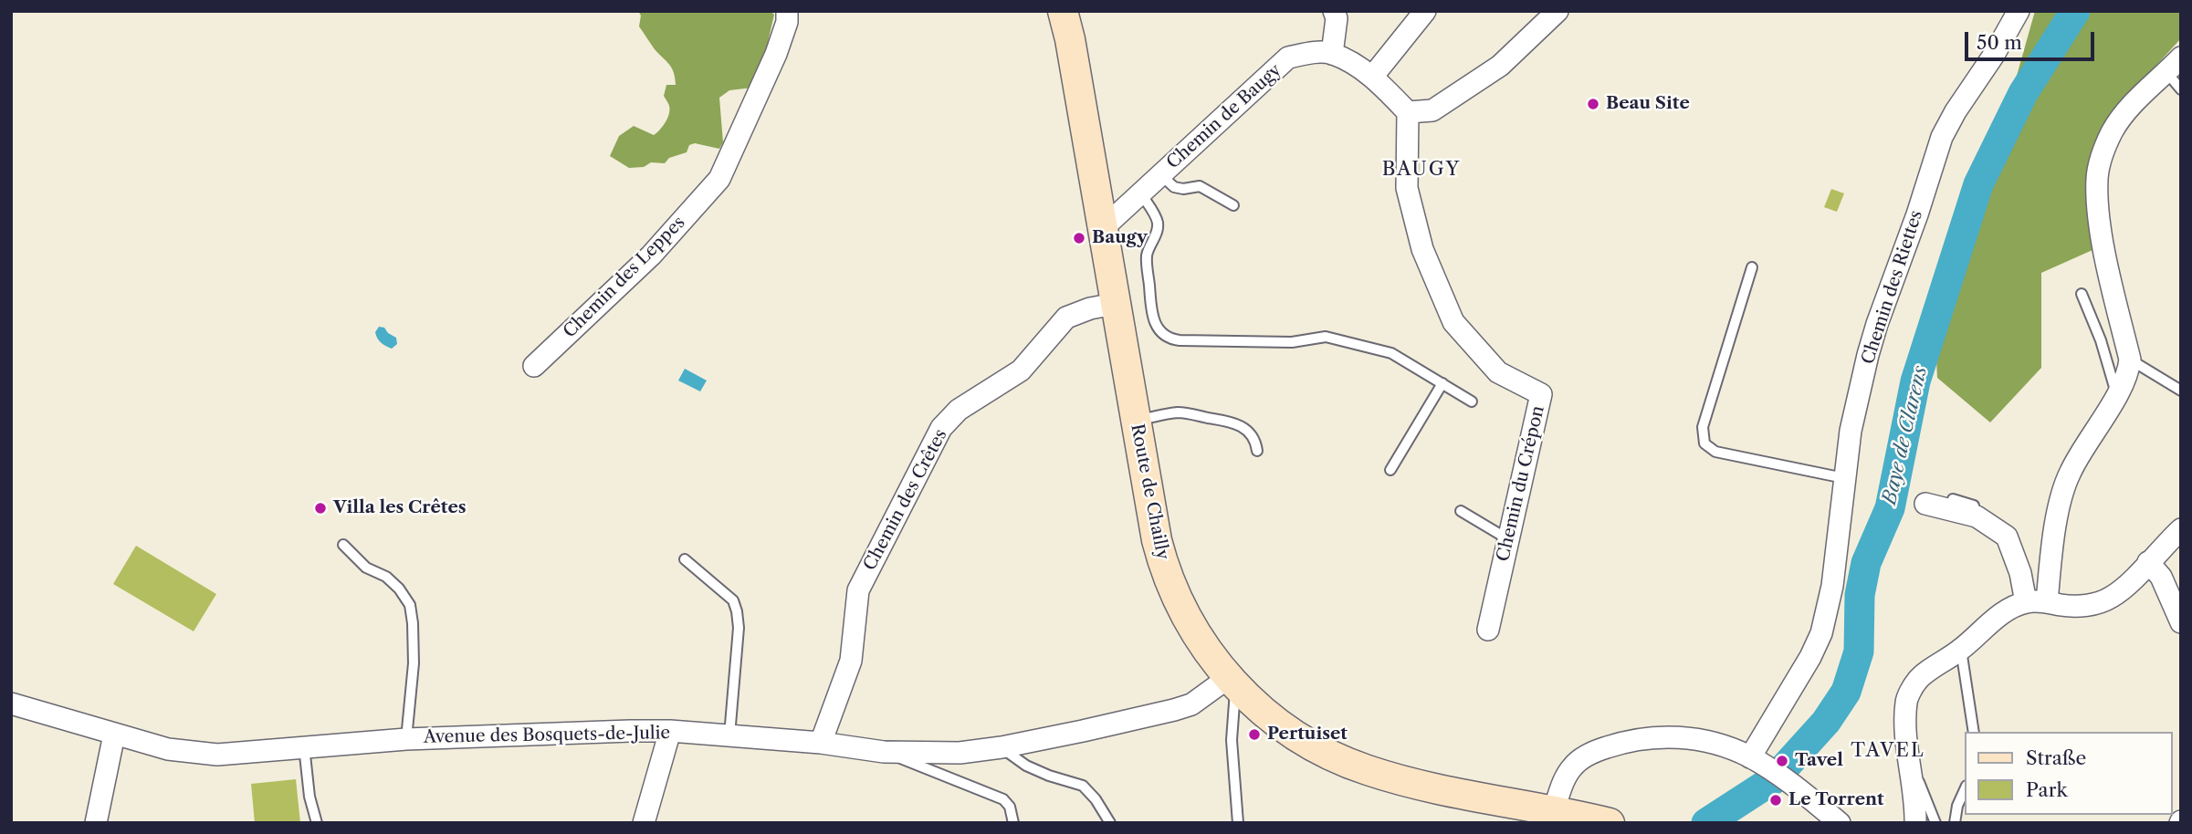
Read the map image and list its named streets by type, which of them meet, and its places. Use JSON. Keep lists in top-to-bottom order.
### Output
{
  "streets": {
    "main road": ["Route de Chailly"],
    "street": [
      "Chemin de Baugy",
      "Chemin des Leppes",
      "Chemin des Riettes",
      "Chemin du Crépon",
      "Chemin des Crêtes",
      "Avenue des Bosquets-de-Julie"
    ]
  },
  "crossings": [
    ["Chemin de Baugy", "Chemin du Crépon"],
    ["Chemin de Baugy", "Route de Chailly"],
    ["Route de Chailly", "Chemin des Crêtes"],
    ["Route de Chailly", "Avenue des Bosquets-de-Julie"],
    ["Chemin des Crêtes", "Avenue des Bosquets-de-Julie"]
  ],
  "districts": ["BAUGY", "TAVEL"],
  "water": ["Baye de Clarens"],
  "places": [
    "Beau Site",
    "Baugy",
    "Villa les Crêtes",
    "Pertuiset",
    "Tavel",
    "Le Torrent"
  ],
  "legend": ["Straße", "Park"],
  "scale_bar": "50 m"
}
